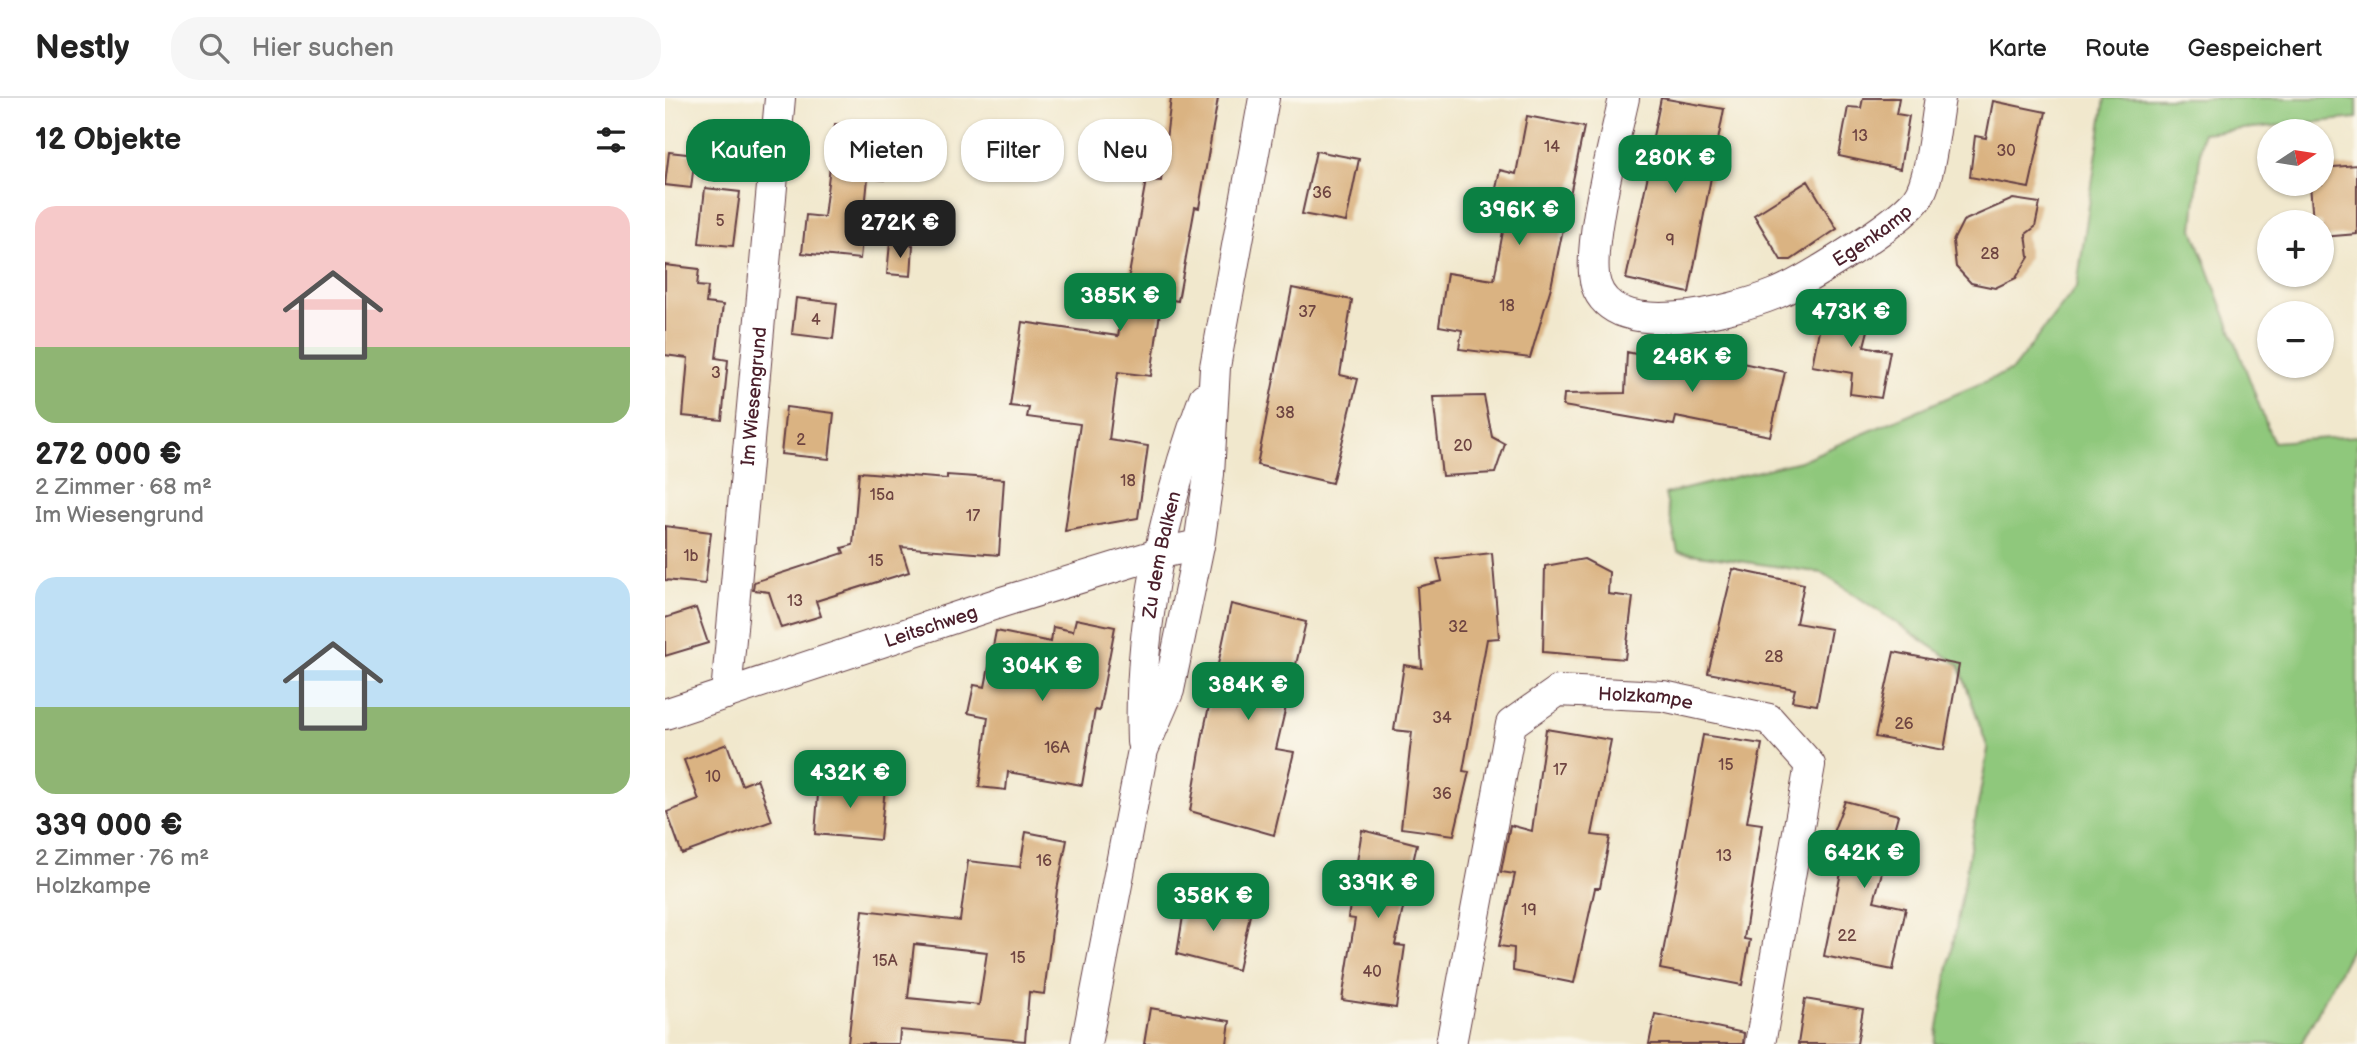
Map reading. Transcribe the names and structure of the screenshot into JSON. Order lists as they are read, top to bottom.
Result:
{
  "streets": {
    "street": [
      "Egenkamp",
      "Im Wiesengrund",
      "Zu dem Balken",
      "Leitschweg",
      "Holzkampe"
    ]
  },
  "crossings": [
    ["Im Wiesengrund", "Leitschweg"],
    ["Zu dem Balken", "Leitschweg"]
  ],
  "house_numbers": [
    "13",
    "14",
    "30",
    "36",
    "5",
    "9",
    "28",
    "18",
    "37",
    "4",
    "3",
    "38",
    "2",
    "20",
    "18",
    "15a",
    "17",
    "1b",
    "15",
    "13",
    "32",
    "28",
    "34",
    "26",
    "16A",
    "15",
    "17",
    "10",
    "36",
    "13",
    "16",
    "19",
    "22",
    "15",
    "15A",
    "40"
  ],
  "north": "right",
  "page": {
    "header": "Nestly",
    "search": "Hier suchen",
    "nav": ["Karte", "Route", "Gespeichert"],
    "heading": "12 Objekte",
    "map_buttons": ["+", "−"],
    "chip": [
      "Kaufen",
      "Mieten",
      "Filter",
      "Neu"
    ],
    "price": [
      "280K €",
      "396K €",
      "272K €",
      "385K €",
      "473K €",
      "248K €",
      "304K €",
      "384K €",
      "432K €",
      "642K €",
      "339K €",
      "358K €"
    ],
    "list": [
      {
        "name": "272 000 €",
        "note": "2 Zimmer · 68 m² · Im Wiesengrund"
      },
      {
        "name": "339 000 €",
        "note": "2 Zimmer · 76 m² · Holzkampe"
      }
    ]
  }
}
